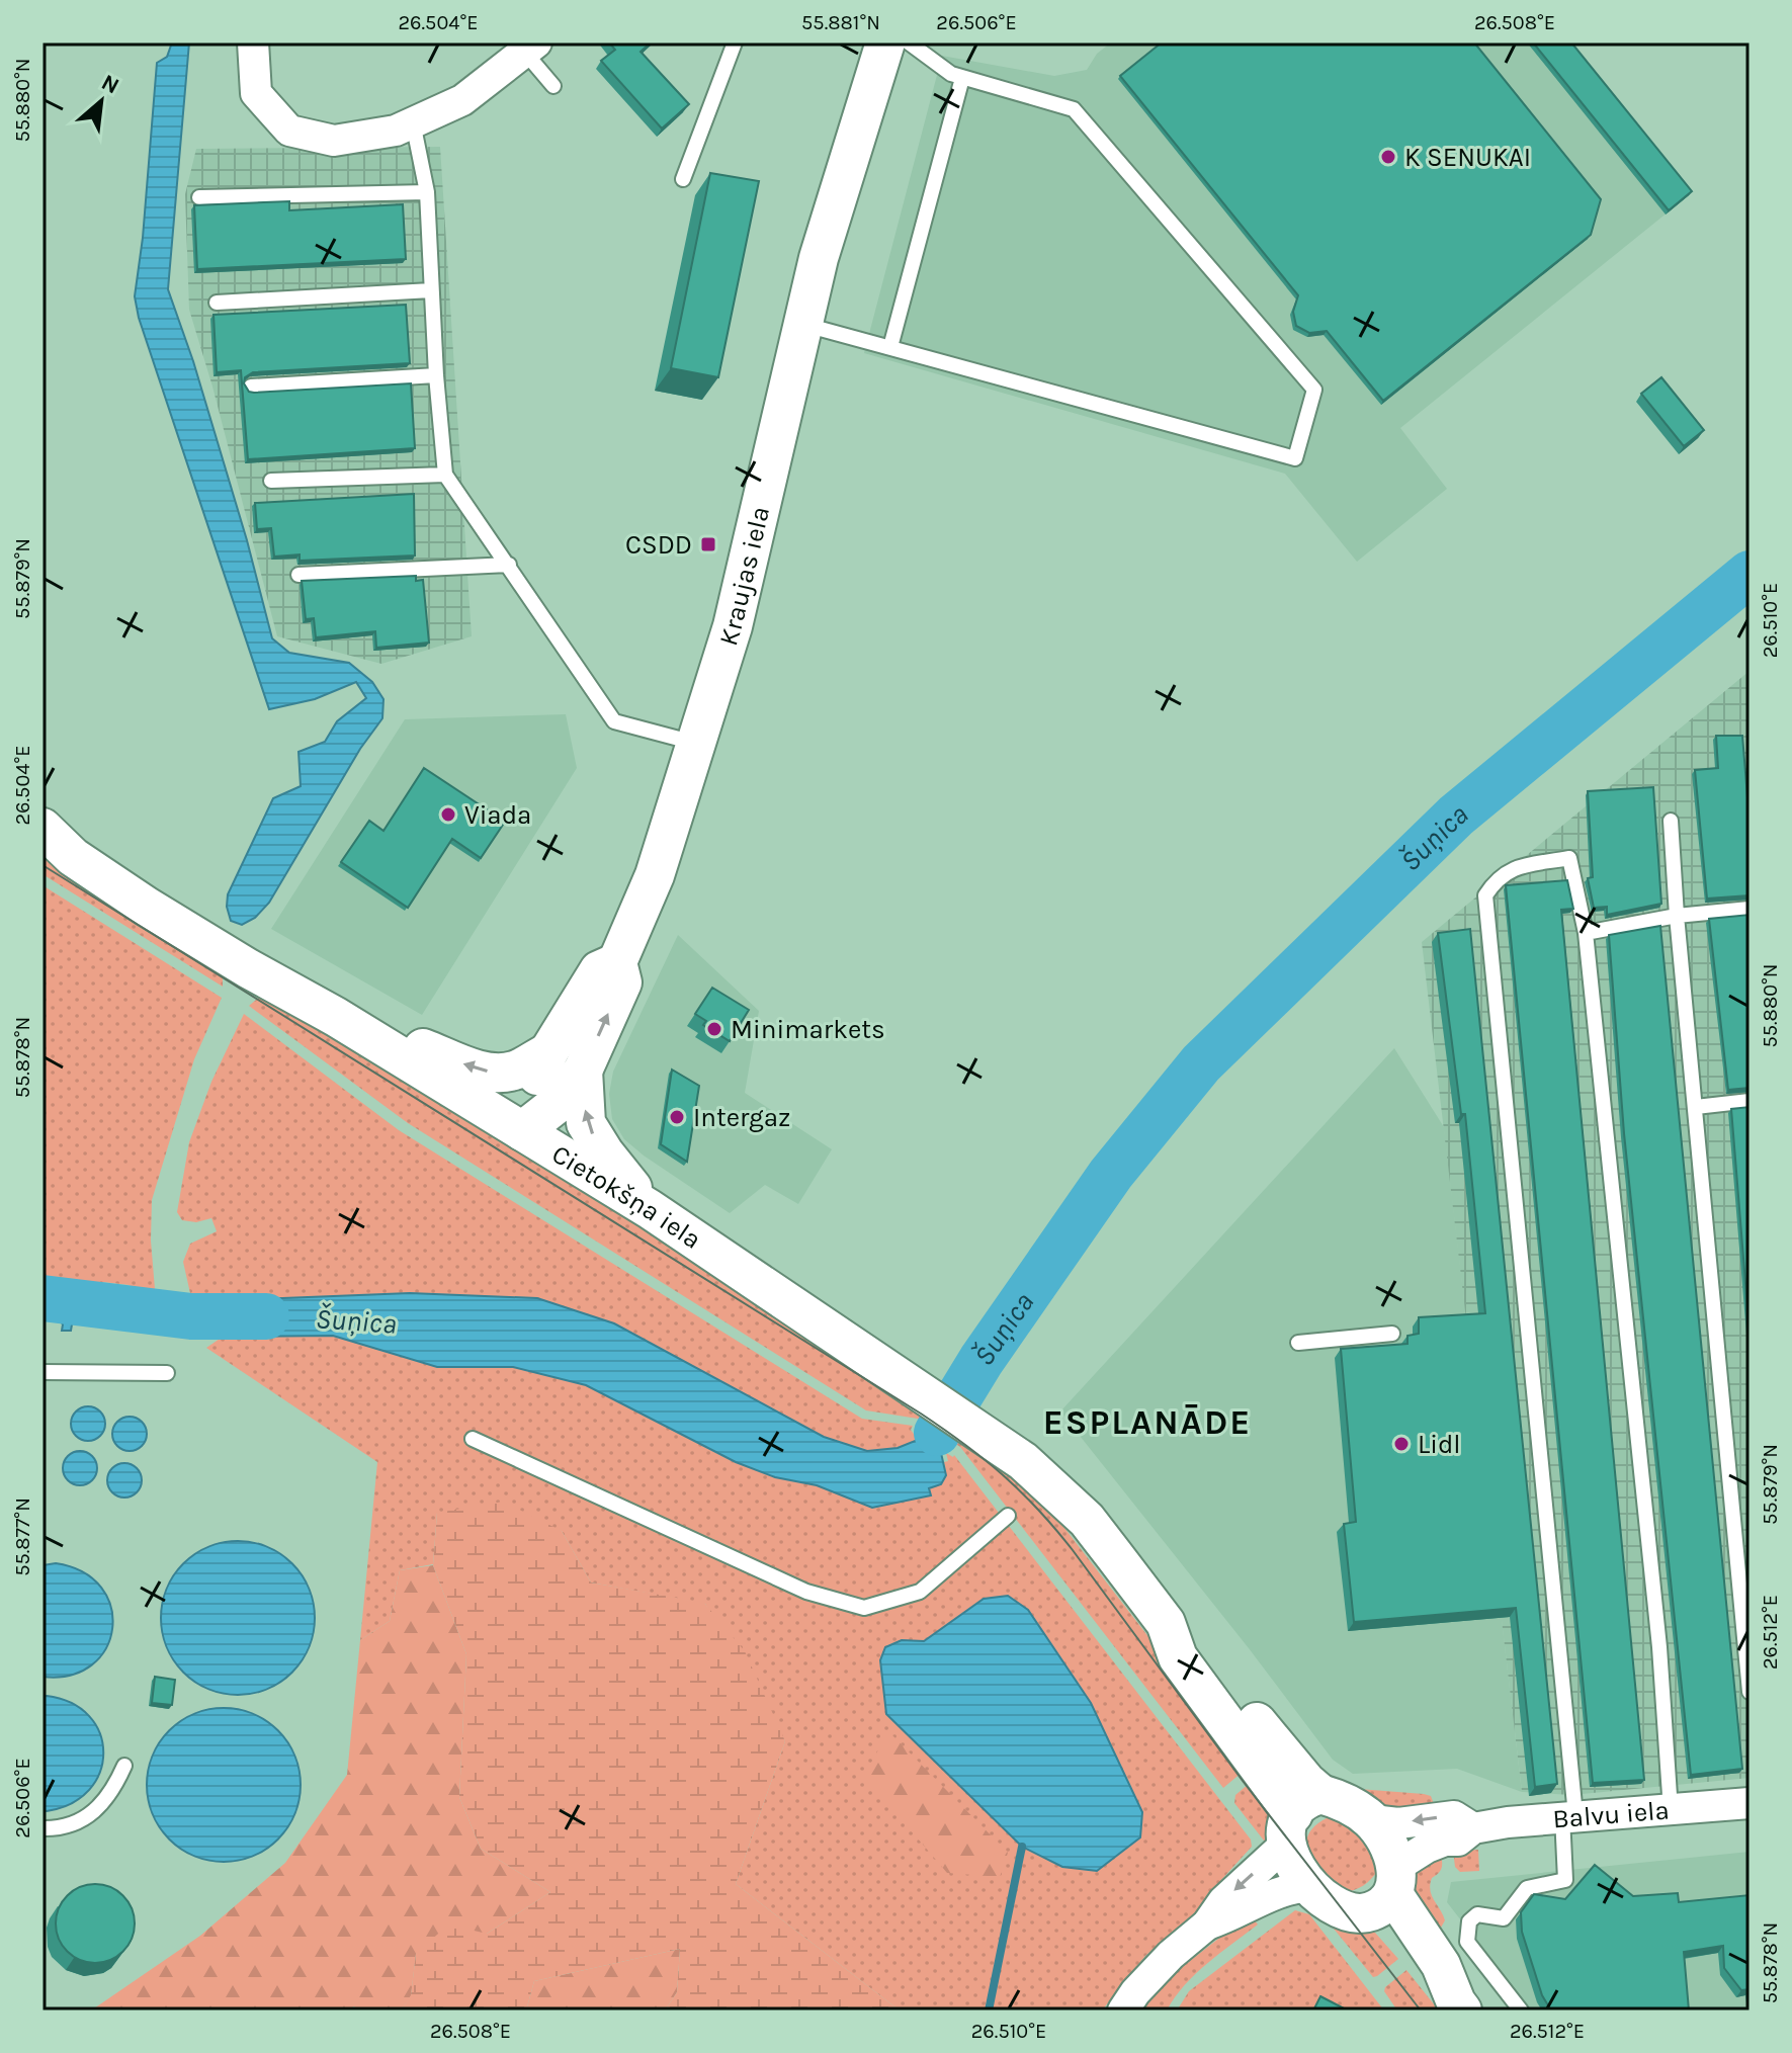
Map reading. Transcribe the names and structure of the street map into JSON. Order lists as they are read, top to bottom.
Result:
{
  "streets": {
    "street": ["Kraujas iela", "Cietokšņa iela", "Balvu iela"]
  },
  "crossings": [
    ["Kraujas iela", "Cietokšņa iela"],
    ["Cietokšņa iela", "Balvu iela"]
  ],
  "districts": ["ESPLANĀDE"],
  "water": ["Šuņica"],
  "places": {
    "other": [
      "K SENUKAI",
      "Viada",
      "Minimarkets",
      "Intergaz",
      "Lidl"
    ],
    "transit": ["CSDD"]
  },
  "north": "top right",
  "coordinates": [
    "26.504°E",
    "55.881°N",
    "26.506°E",
    "26.508°E",
    "55.880°N",
    "55.879°N",
    "26.510°E",
    "55.878°N",
    "55.877°N",
    "26.512°E"
  ]
}
